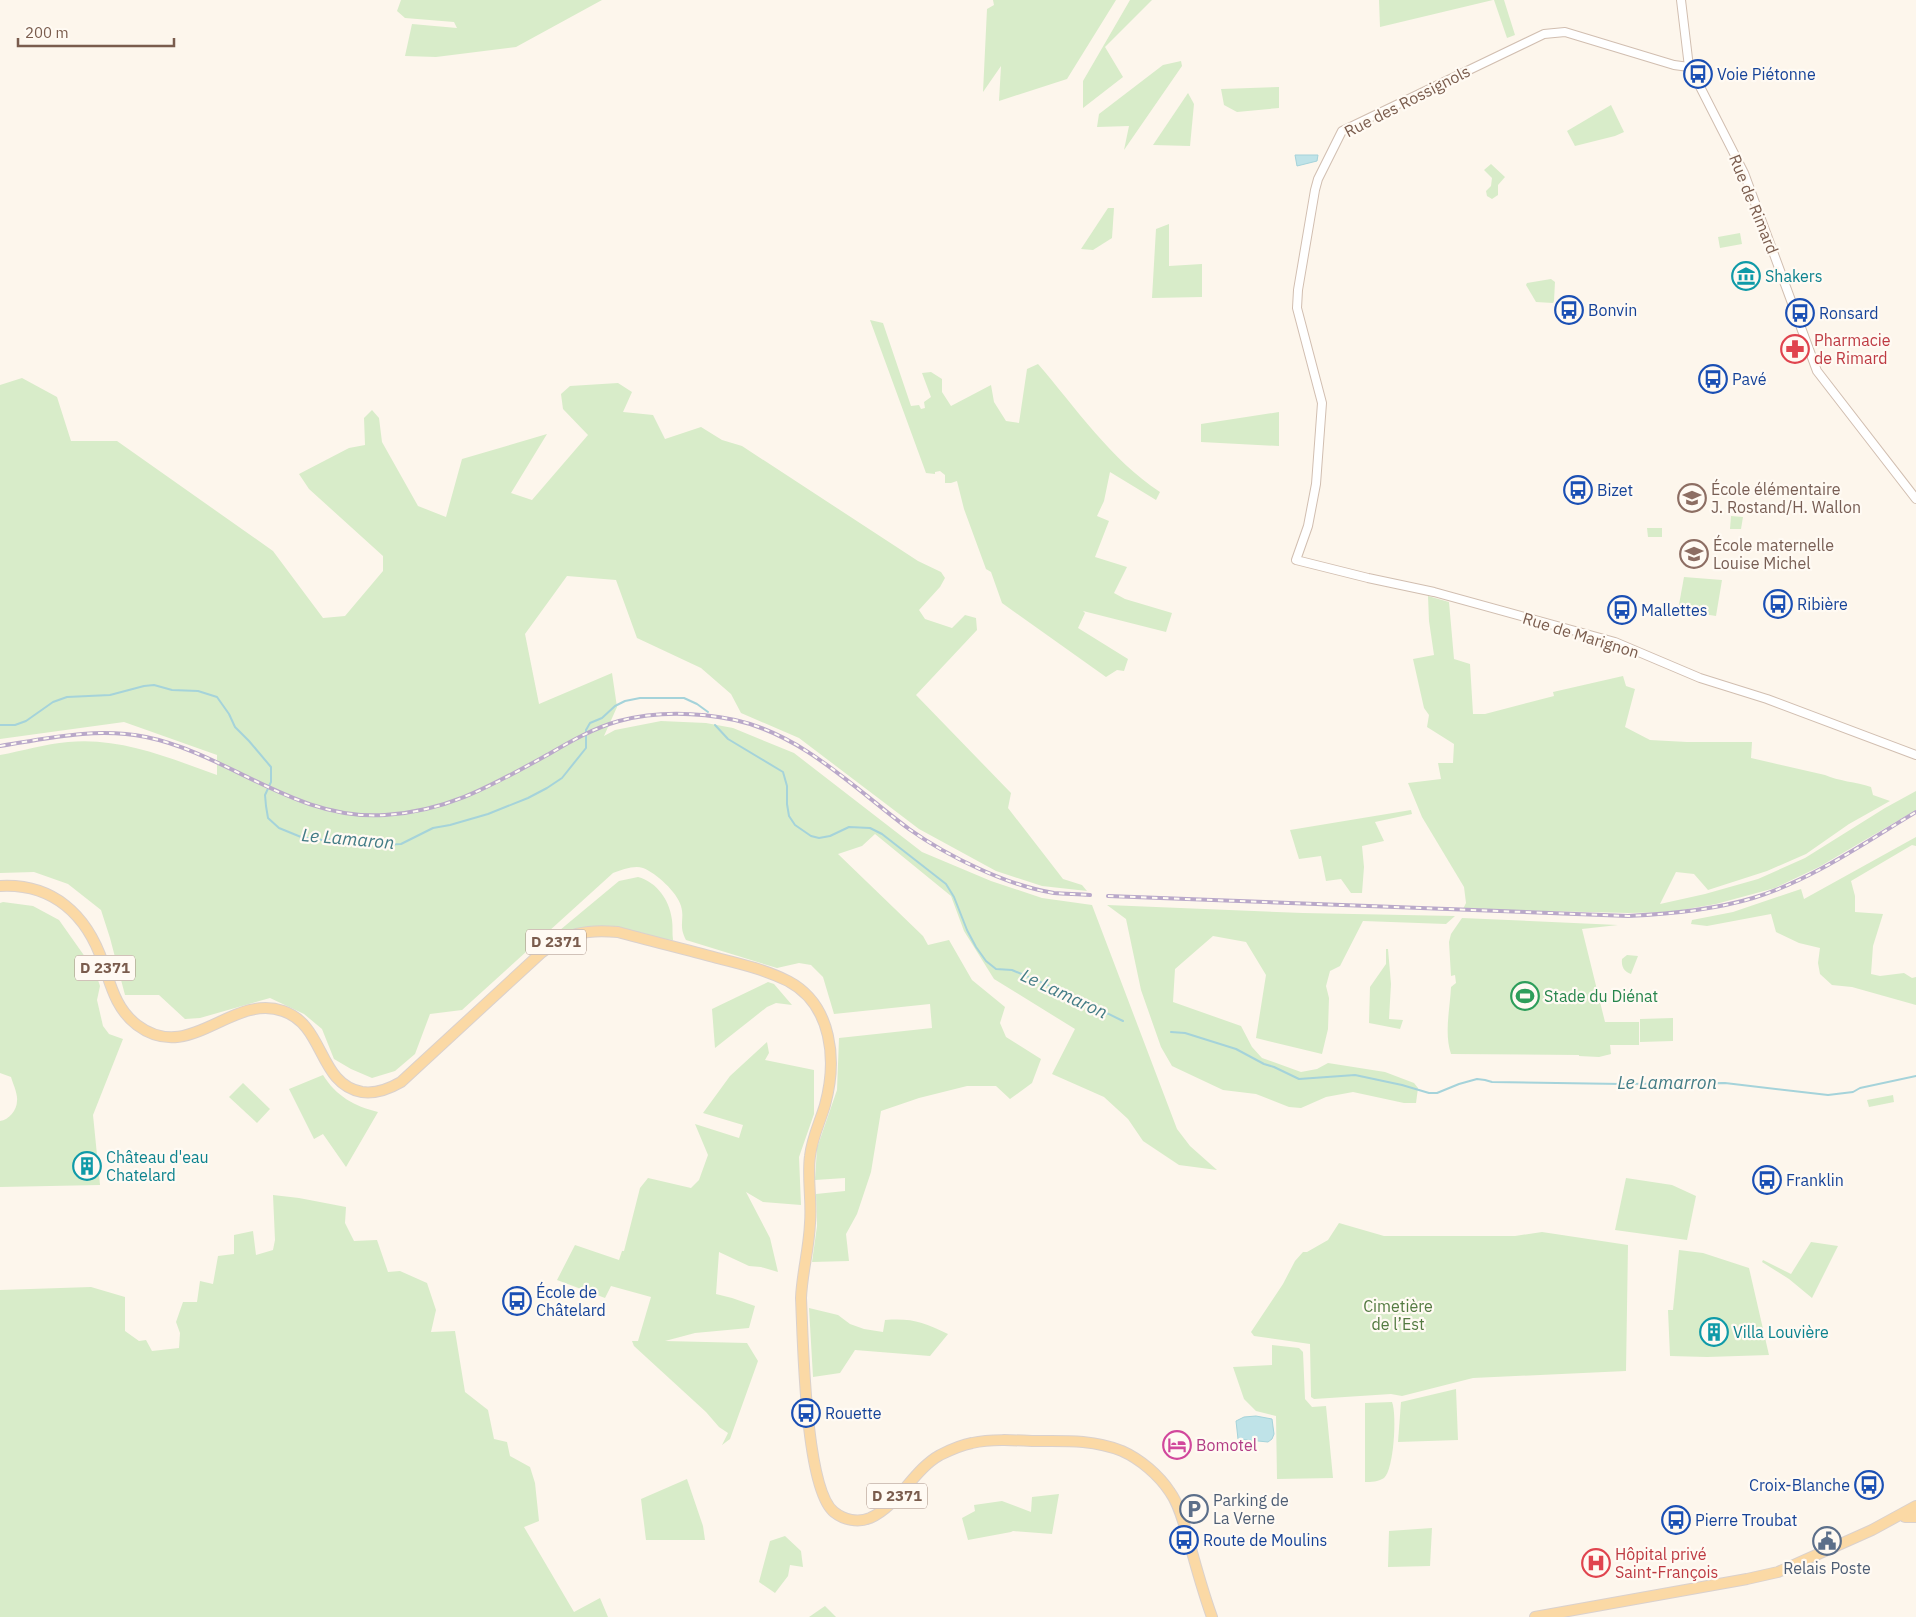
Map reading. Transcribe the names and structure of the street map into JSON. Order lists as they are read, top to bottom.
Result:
{
  "streets": {
    "main road": ["D 2371"],
    "street": ["Rue des Rossignols", "Rue de Rimard", "Rue de Marignon"]
  },
  "crossings": [
    ["Rue des Rossignols", "Rue de Rimard"],
    ["Rue des Rossignols", "Rue de Marignon"]
  ],
  "water": ["Le Lamaron", "Le Lamarron"],
  "parks": ["Cimetière de l’Est"],
  "places": {
    "bus stop": [
      "Voie Piétonne",
      "Bonvin",
      "Ronsard",
      "Pavé",
      "Bizet",
      "Ribière",
      "Mallettes",
      "Franklin",
      "École de Châtelard",
      "Rouette",
      "Croix-Blanche",
      "Pierre Troubat",
      "Route de Moulins"
    ],
    "museum": ["Shakers"],
    "pharmacy": ["Pharmacie de Rimard"],
    "school or university": ["École élémentaire J. Rostand/H. Wallon", "École maternelle Louise Michel"],
    "sports": ["Stade du Diénat"],
    "building": ["Château d'eau Chatelard", "Villa Louvière"],
    "hotel": ["Bomotel"],
    "parking": ["Parking de La Verne"],
    "public building": ["Relais Poste"],
    "hospital": ["Hôpital privé Saint-François"]
  },
  "scale_bar": "200 m"
}
